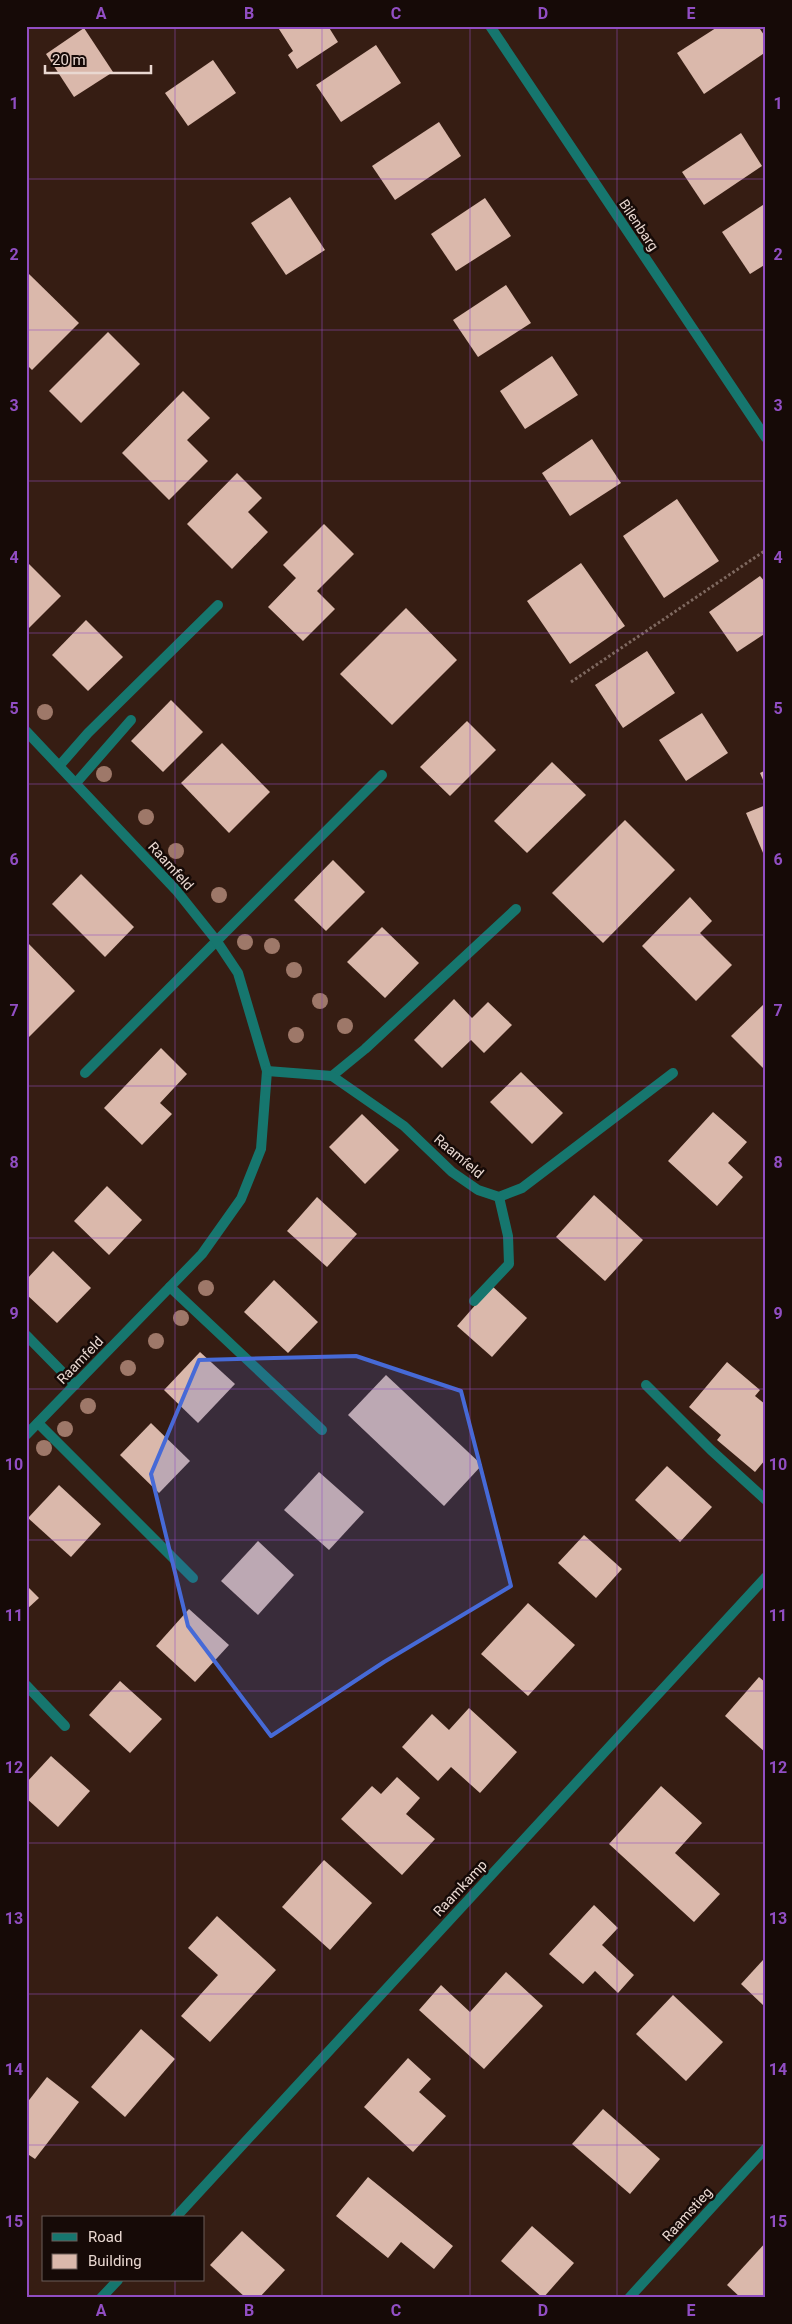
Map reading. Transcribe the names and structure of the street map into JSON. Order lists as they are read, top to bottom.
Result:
{
  "streets": {
    "street": [
      "Bilenbarg",
      "Raamfeld",
      "Raamkamp",
      "Raamstieg"
    ]
  },
  "legend": ["Road", "Building"],
  "scale_bar": "20 m",
  "grid": {
    "columns": [
      "A",
      "B",
      "C",
      "D",
      "E"
    ],
    "rows": [
      "1",
      "2",
      "3",
      "4",
      "5",
      "6",
      "7",
      "8",
      "9",
      "10",
      "11",
      "12",
      "13",
      "14",
      "15"
    ]
  }
}
